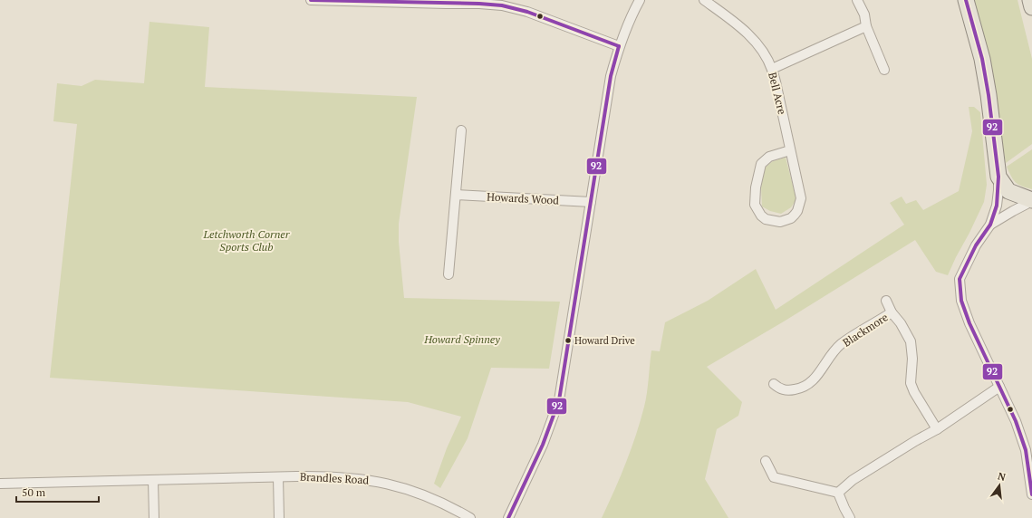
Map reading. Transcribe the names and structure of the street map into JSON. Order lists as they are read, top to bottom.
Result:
{
  "streets": {
    "street": [
      "Bell Acre",
      "Howards Wood",
      "Blackmore",
      "Brandles Road"
    ]
  },
  "parks": ["Letchworth Corner Sports Club", "Howard Spinney"],
  "places": ["Howard Drive"],
  "lines": ["transit line 92"],
  "scale_bar": "50 m",
  "north": "top"
}
